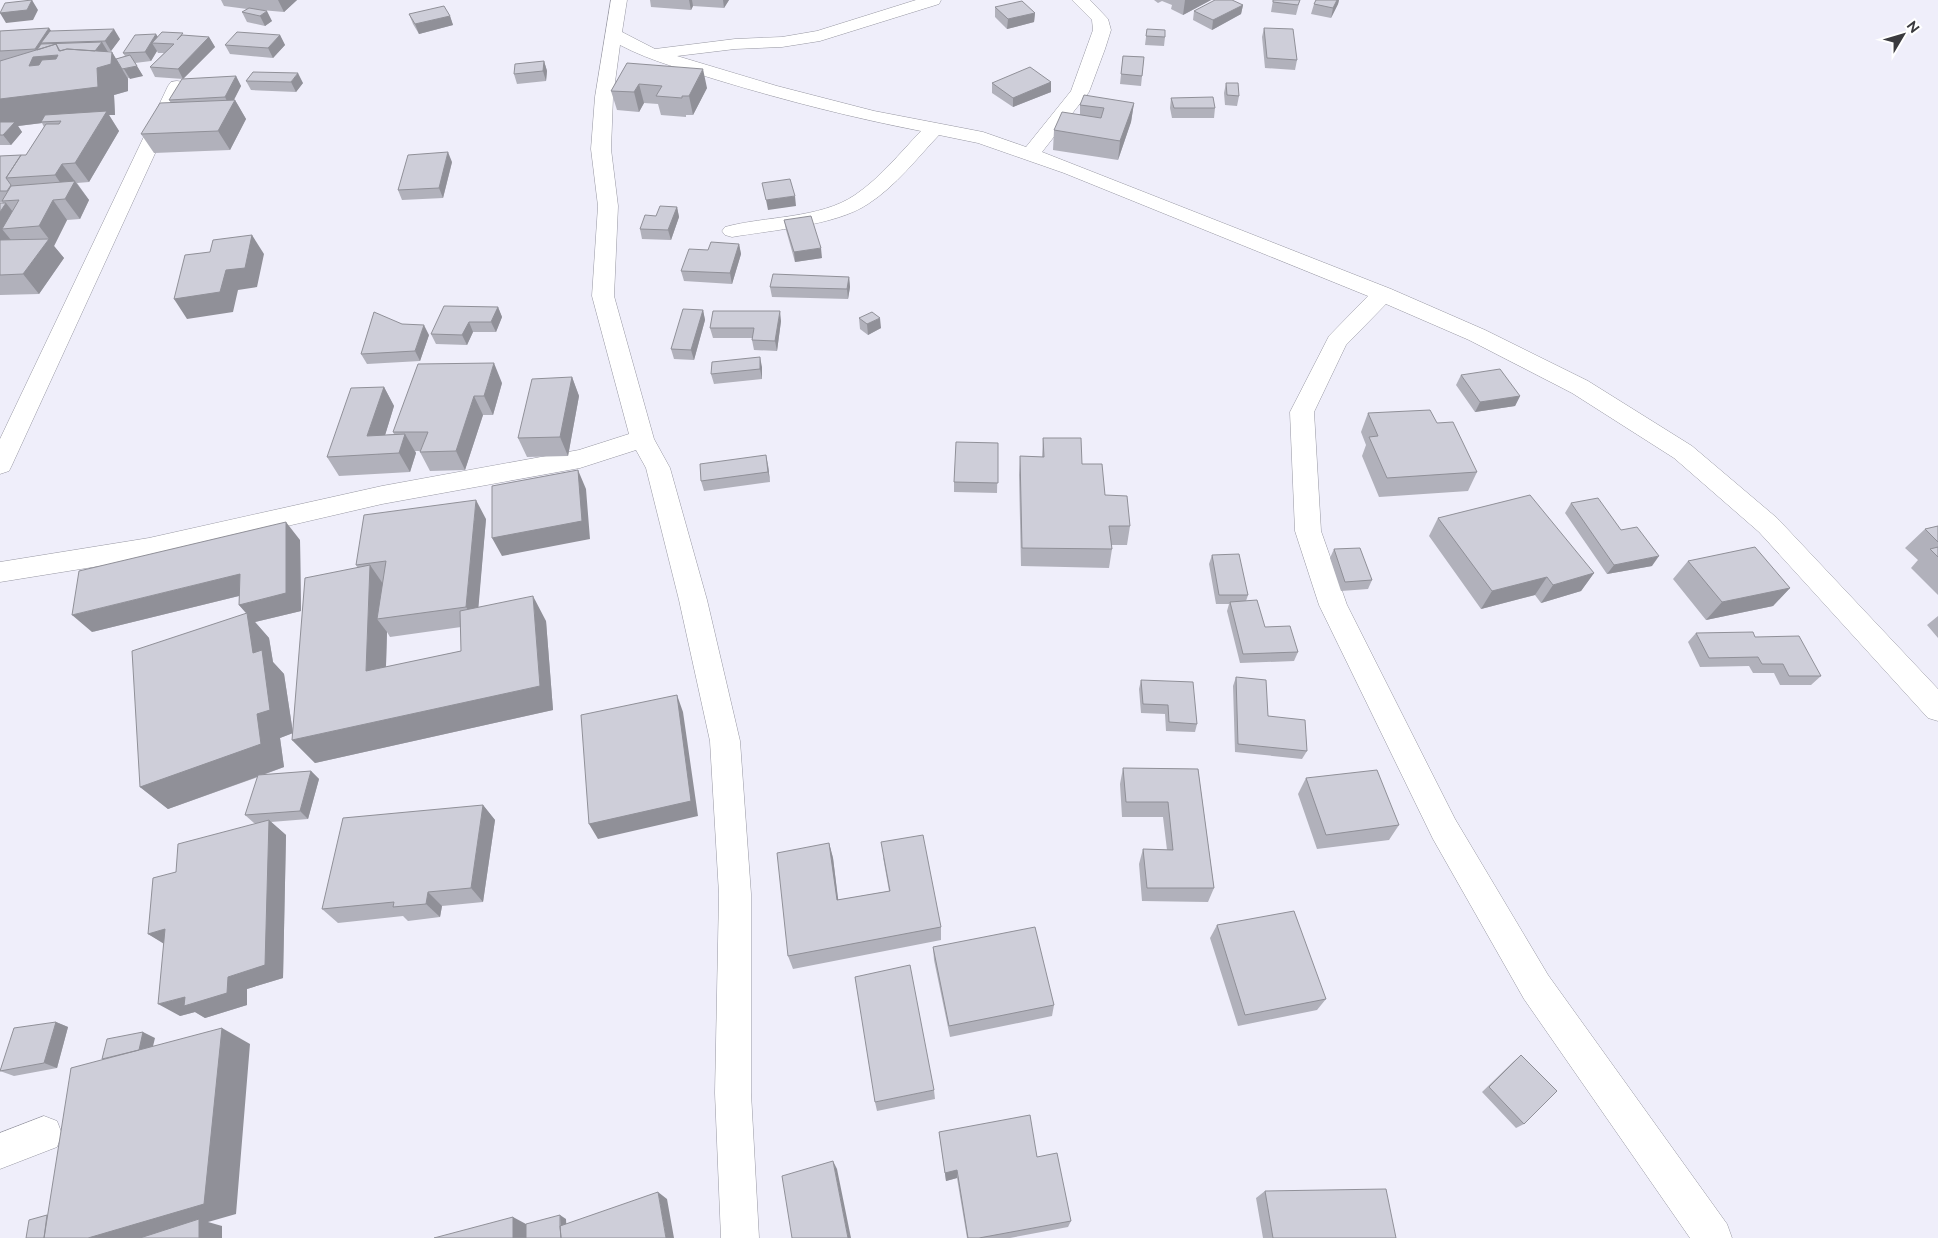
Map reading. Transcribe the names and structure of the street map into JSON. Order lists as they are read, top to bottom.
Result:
{
  "north": "top right"
}
